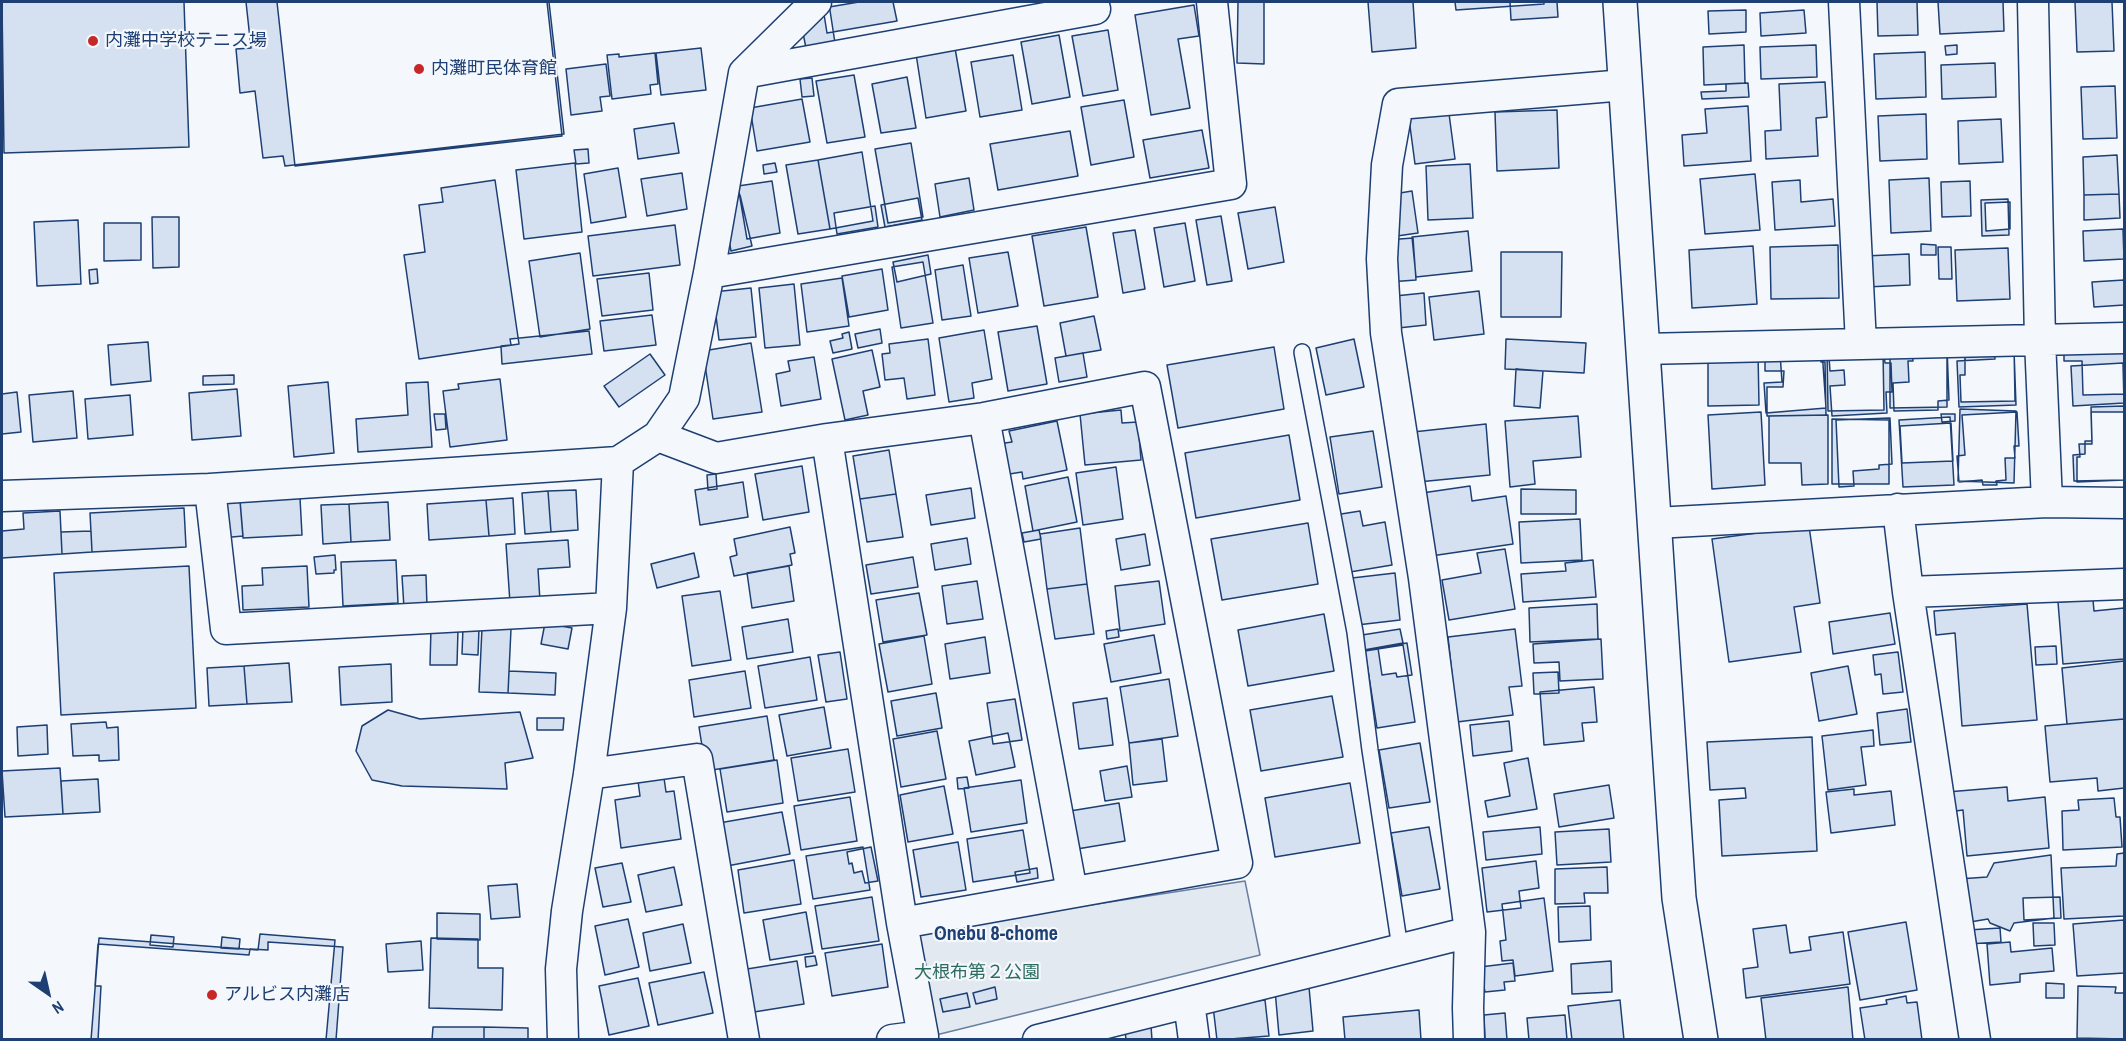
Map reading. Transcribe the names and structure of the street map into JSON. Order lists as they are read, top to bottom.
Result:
{
  "districts": ["Onebu 8-chome"],
  "parks": ["大根布第２公園"],
  "places": ["内灘中学校テニス場", "内灘町民体育館", "アルビス内灘店"],
  "north": "bottom right"
}
